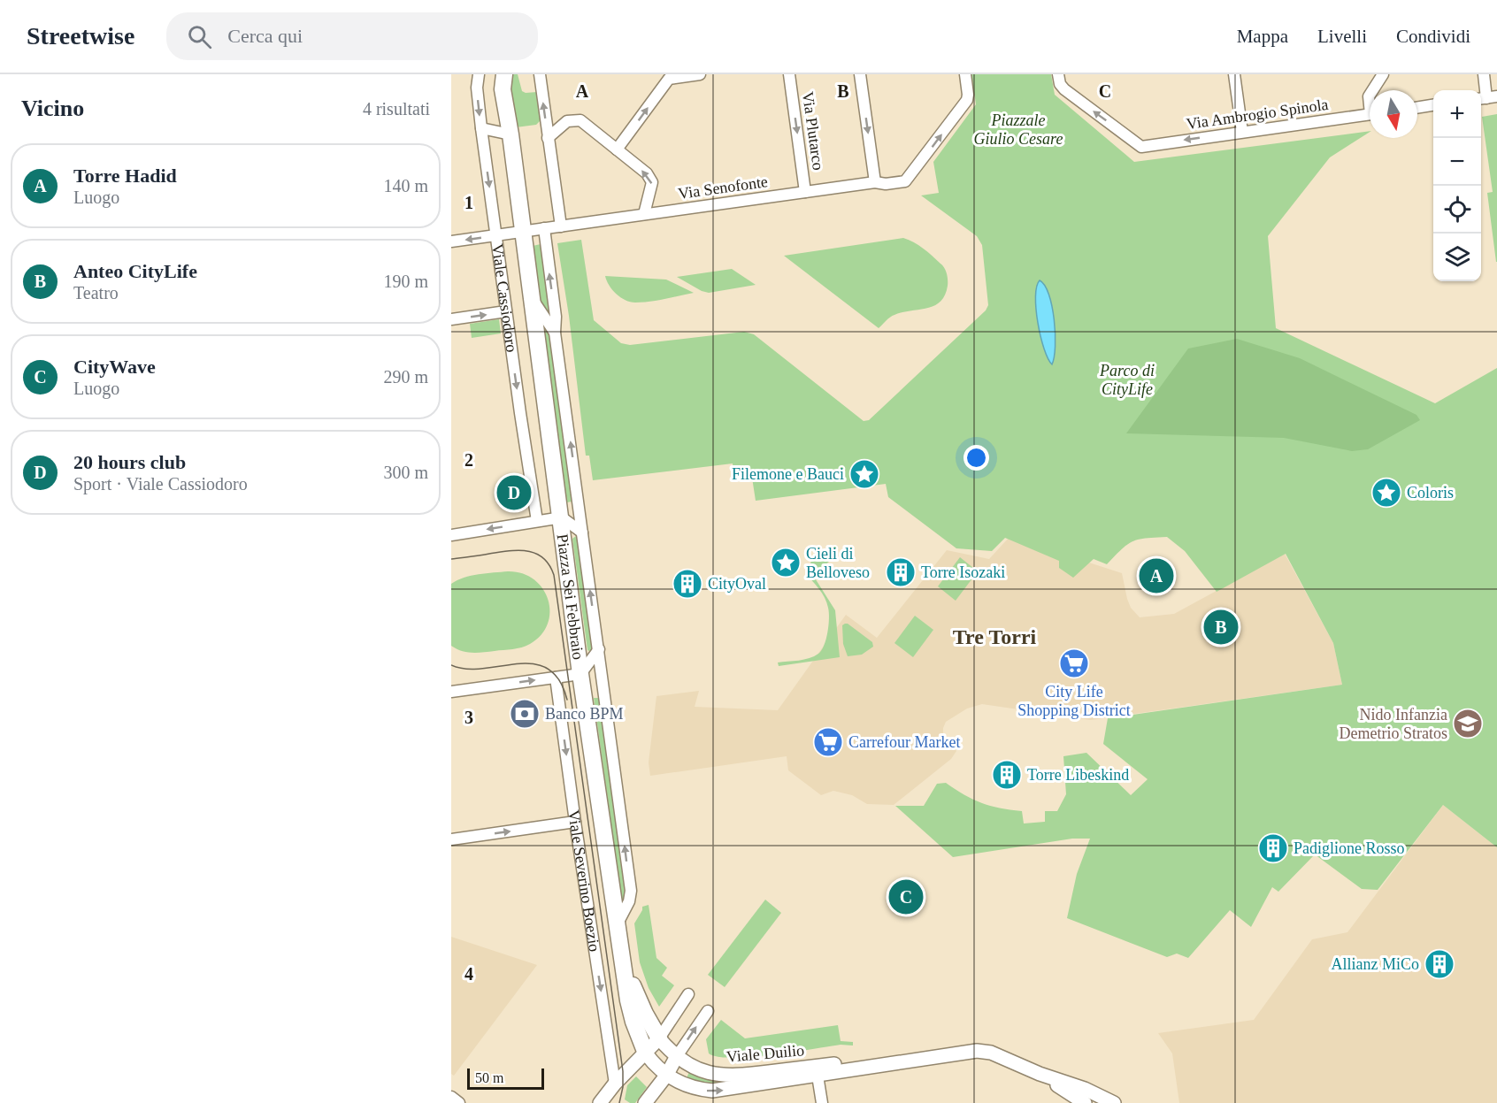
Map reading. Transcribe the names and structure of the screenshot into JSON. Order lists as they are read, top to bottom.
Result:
{
  "streets": {
    "main road": ["Viale Cassiodoro", "Piazza Sei Febbraio", "Viale Severino Boezio"],
    "street": [
      "Via Ambrogio Spinola",
      "Via Plutarco",
      "Via Senofonte",
      "Viale Duilio"
    ]
  },
  "crossings": [
    ["Via Plutarco", "Via Senofonte"],
    ["Via Senofonte", "Viale Cassiodoro"],
    ["Viale Cassiodoro", "Piazza Sei Febbraio"],
    ["Piazza Sei Febbraio", "Viale Severino Boezio"],
    ["Viale Severino Boezio", "Viale Duilio"]
  ],
  "one_way": ["Via Ambrogio Spinola"],
  "districts": ["Tre Torri"],
  "parks": ["Piazzale Giulio Cesare", "Parco di CityLife"],
  "places": {
    "place": ["Filemone e Bauci", "Coloris", "Cieli di Belloveso"],
    "building": [
      "Torre Isozaki",
      "CityOval",
      "Torre Libeskind",
      "Padiglione Rosso",
      "Allianz MiCo"
    ],
    "supermarket": ["City Life Shopping District", "Carrefour Market"],
    "bank": ["Banco BPM"],
    "school or university": ["Nido Infanzia Demetrio Stratos"]
  },
  "scale_bar": "50 m",
  "north": "bottom",
  "page": {
    "header": "Streetwise",
    "search": "Cerca qui",
    "nav": ["Mappa", "Livelli", "Condividi"],
    "heading": ["Vicino", "4 risultati"],
    "map_buttons": ["+", "−"],
    "list": [
      {
        "mark": "A",
        "name": "Torre Hadid",
        "note": "Luogo",
        "value": "140 m"
      },
      {
        "mark": "B",
        "name": "Anteo CityLife",
        "note": "Teatro",
        "value": "190 m"
      },
      {
        "mark": "C",
        "name": "CityWave",
        "note": "Luogo",
        "value": "290 m"
      },
      {
        "mark": "D",
        "name": "20 hours club",
        "note": "Sport · Viale Cassiodoro",
        "value": "300 m"
      }
    ],
    "pins": [
      "D",
      "A",
      "B",
      "C"
    ],
    "scale": "50 m"
  },
  "grid": {
    "columns": ["A", "B", "C"],
    "rows": [
      "1",
      "2",
      "3",
      "4"
    ]
  }
}
